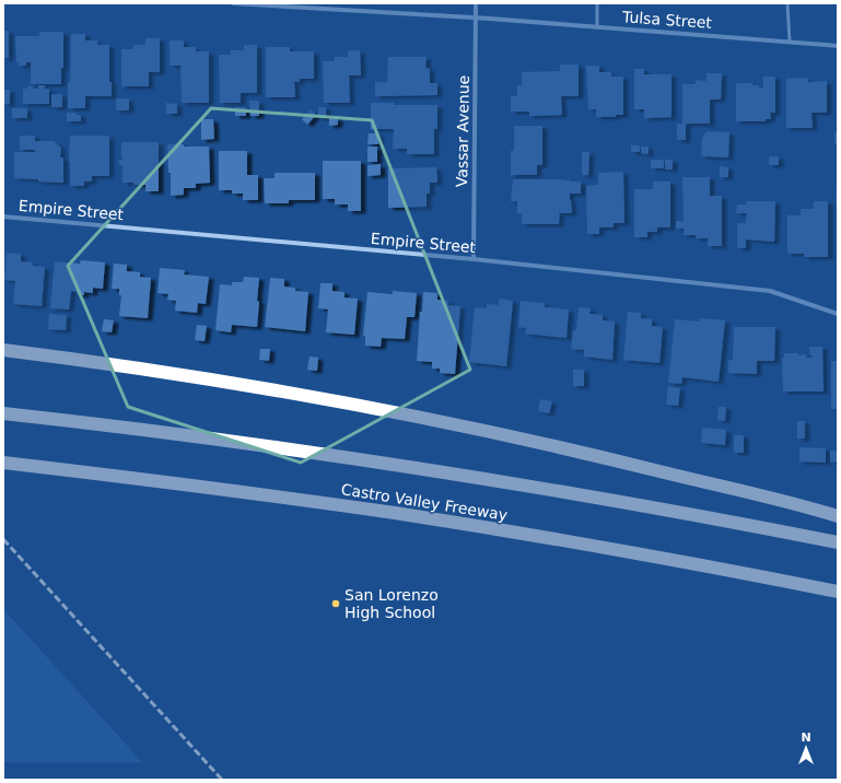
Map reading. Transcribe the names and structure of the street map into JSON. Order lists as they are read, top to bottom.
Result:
{
  "streets": {
    "highway": ["Castro Valley Freeway"],
    "street": ["Tulsa Street", "Vassar Avenue", "Empire Street"]
  },
  "crossings": [
    ["Tulsa Street", "Vassar Avenue"],
    ["Vassar Avenue", "Empire Street"]
  ],
  "places": ["San Lorenzo High School"],
  "north": "top"
}
